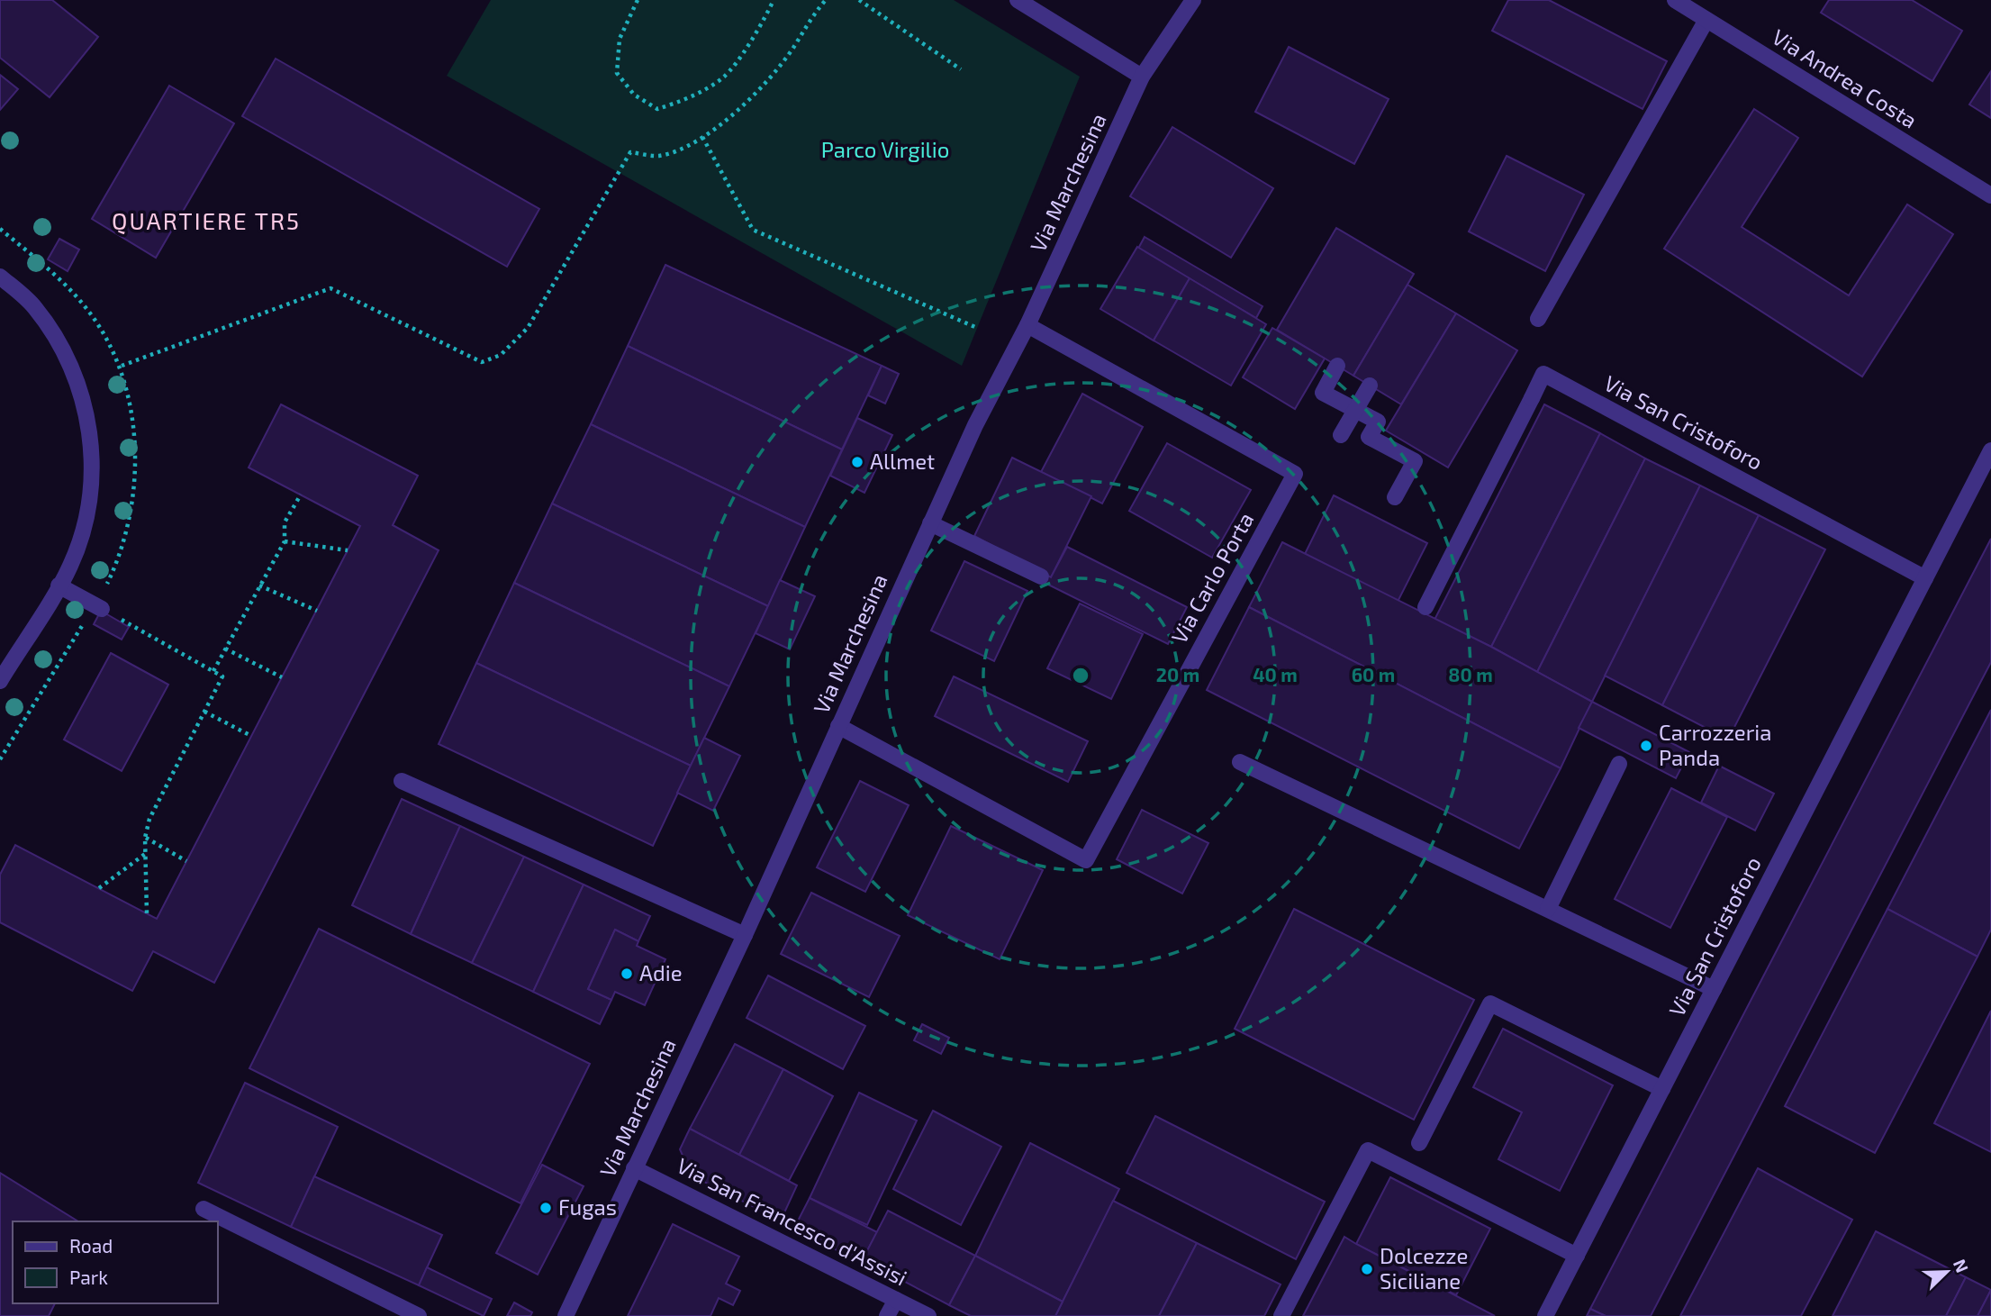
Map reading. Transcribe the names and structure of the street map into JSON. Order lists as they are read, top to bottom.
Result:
{
  "streets": {
    "street": [
      "Via Andrea Costa",
      "Via Marchesina",
      "Via San Cristoforo",
      "Via Carlo Porta",
      "Via San Francesco d'Assisi"
    ]
  },
  "crossings": [
    ["Via Marchesina", "Via Carlo Porta"],
    ["Via Marchesina", "Via San Francesco d'Assisi"]
  ],
  "districts": ["QUARTIERE TR5"],
  "parks": ["Parco Virgilio"],
  "places": [
    "Allmet",
    "Carrozzeria Panda",
    "Adie",
    "Fugas",
    "Dolcezze Siciliane"
  ],
  "legend": ["Road", "Park"],
  "north": "top right",
  "rings": [
    "20 m",
    "40 m",
    "60 m",
    "80 m"
  ]
}
